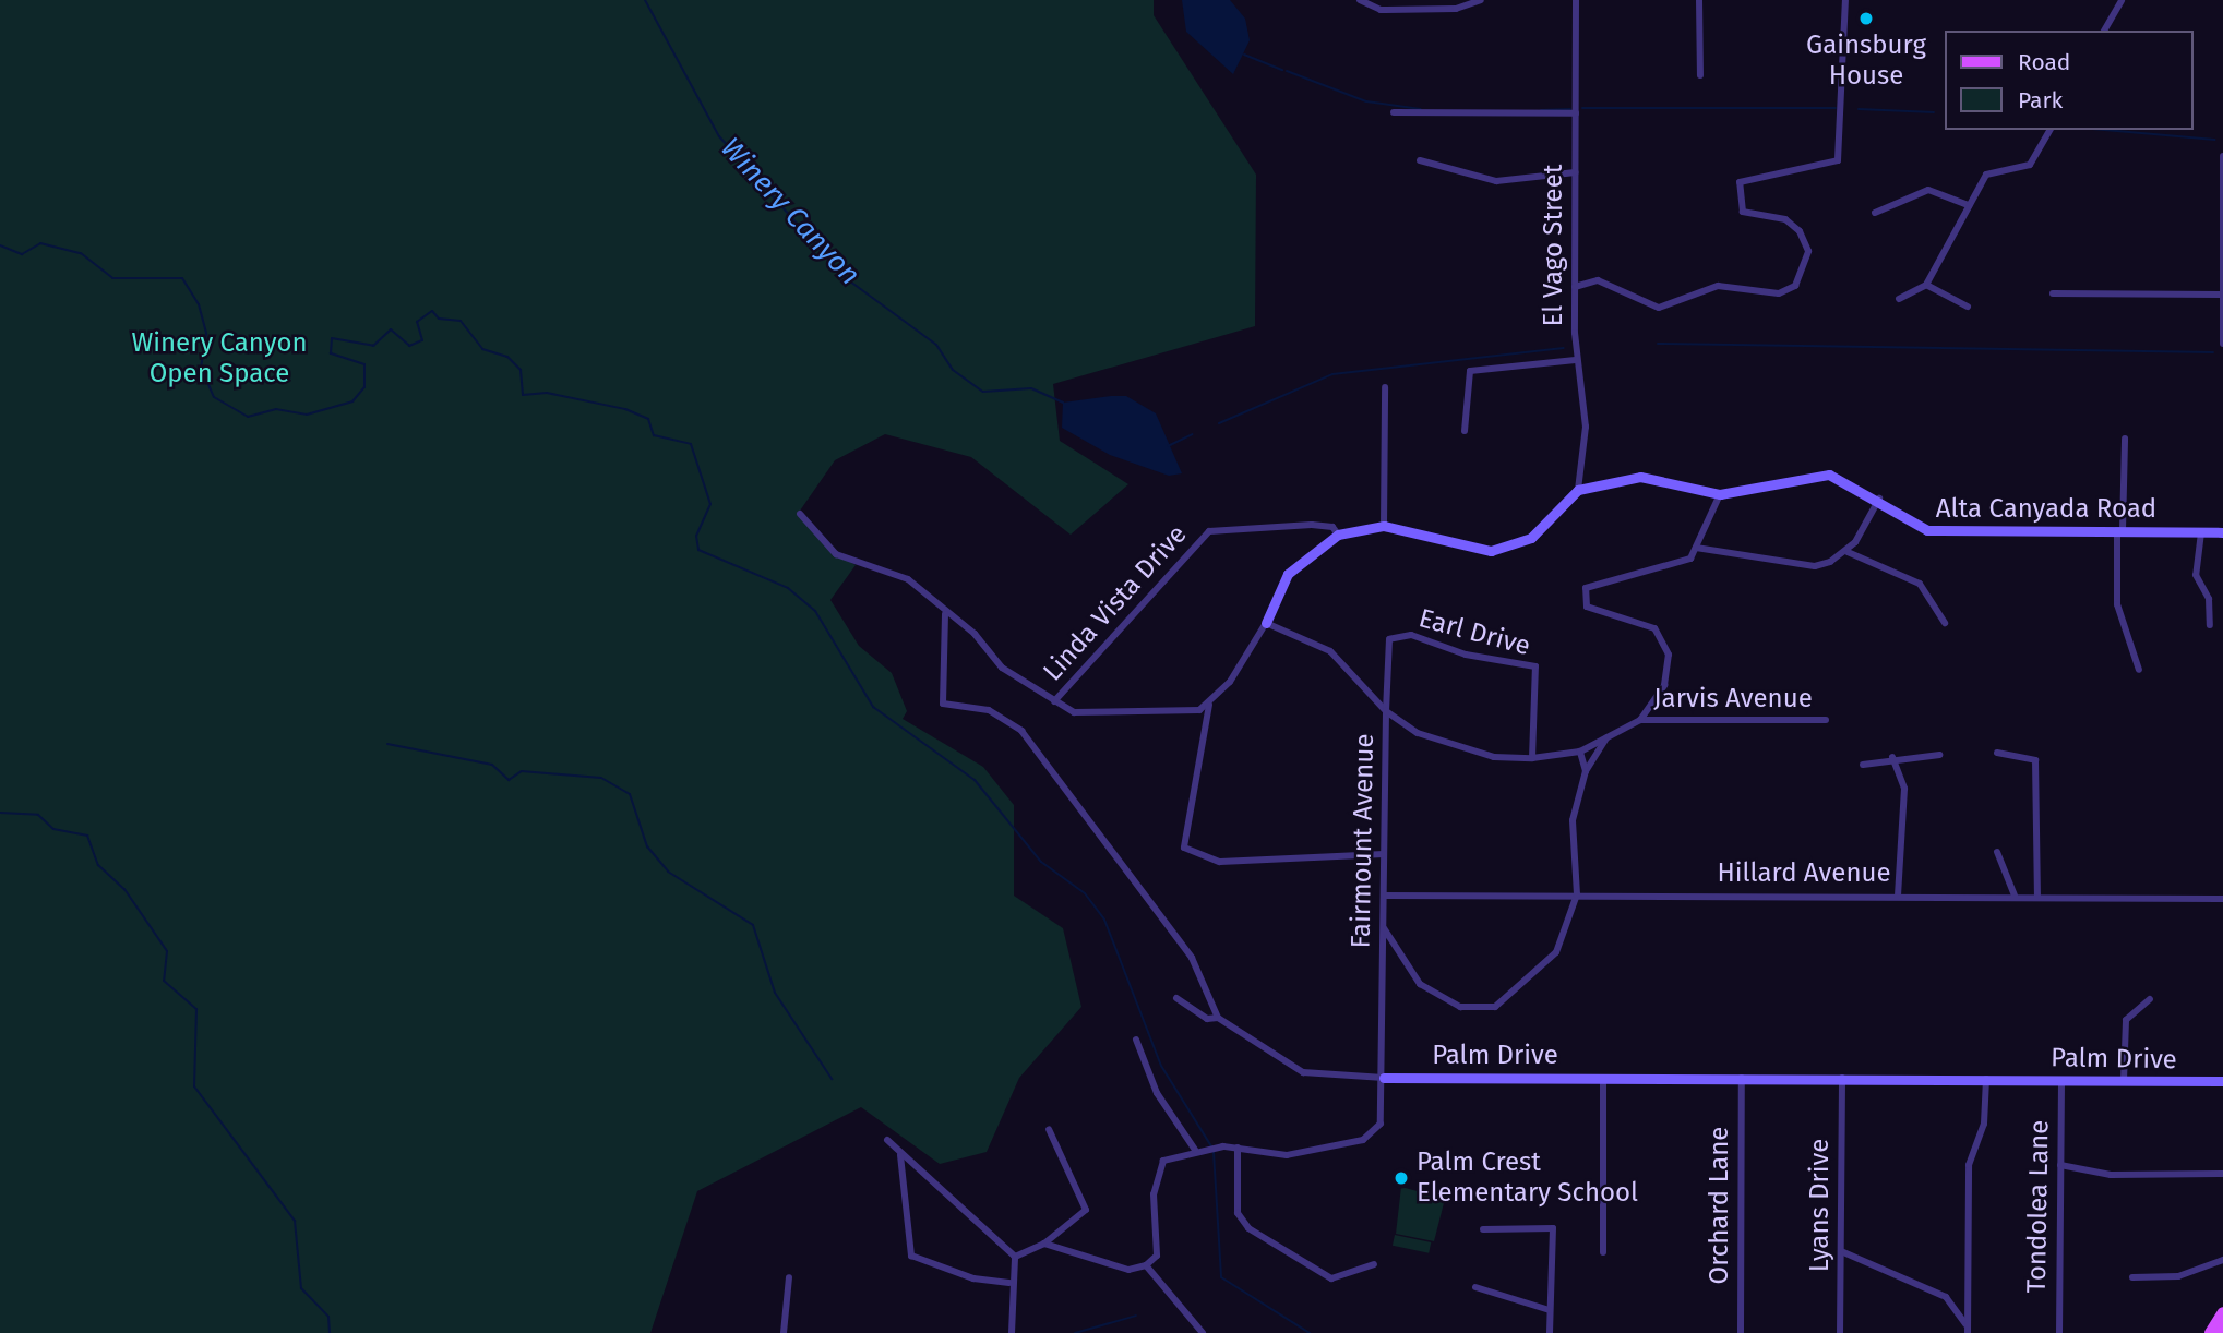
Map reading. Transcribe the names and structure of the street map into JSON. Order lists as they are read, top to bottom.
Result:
{
  "streets": {
    "street": [
      "El Vago Street",
      "Alta Canyada Road",
      "Linda Vista Drive",
      "Earl Drive",
      "Jarvis Avenue",
      "Fairmount Avenue",
      "Hillard Avenue",
      "Palm Drive",
      "Orchard Lane",
      "Lyans Drive",
      "Tondolea Lane"
    ]
  },
  "crossings": [
    ["El Vago Street", "Alta Canyada Road"],
    ["Earl Drive", "Fairmount Avenue"],
    ["Fairmount Avenue", "Hillard Avenue"],
    ["Fairmount Avenue", "Palm Drive"],
    ["Palm Drive", "Orchard Lane"],
    ["Palm Drive", "Lyans Drive"],
    ["Palm Drive", "Tondolea Lane"]
  ],
  "water": ["Winery Canyon"],
  "parks": ["Winery Canyon Open Space"],
  "places": ["Gainsburg House", "Palm Crest Elementary School"],
  "legend": ["Road", "Park"]
}
